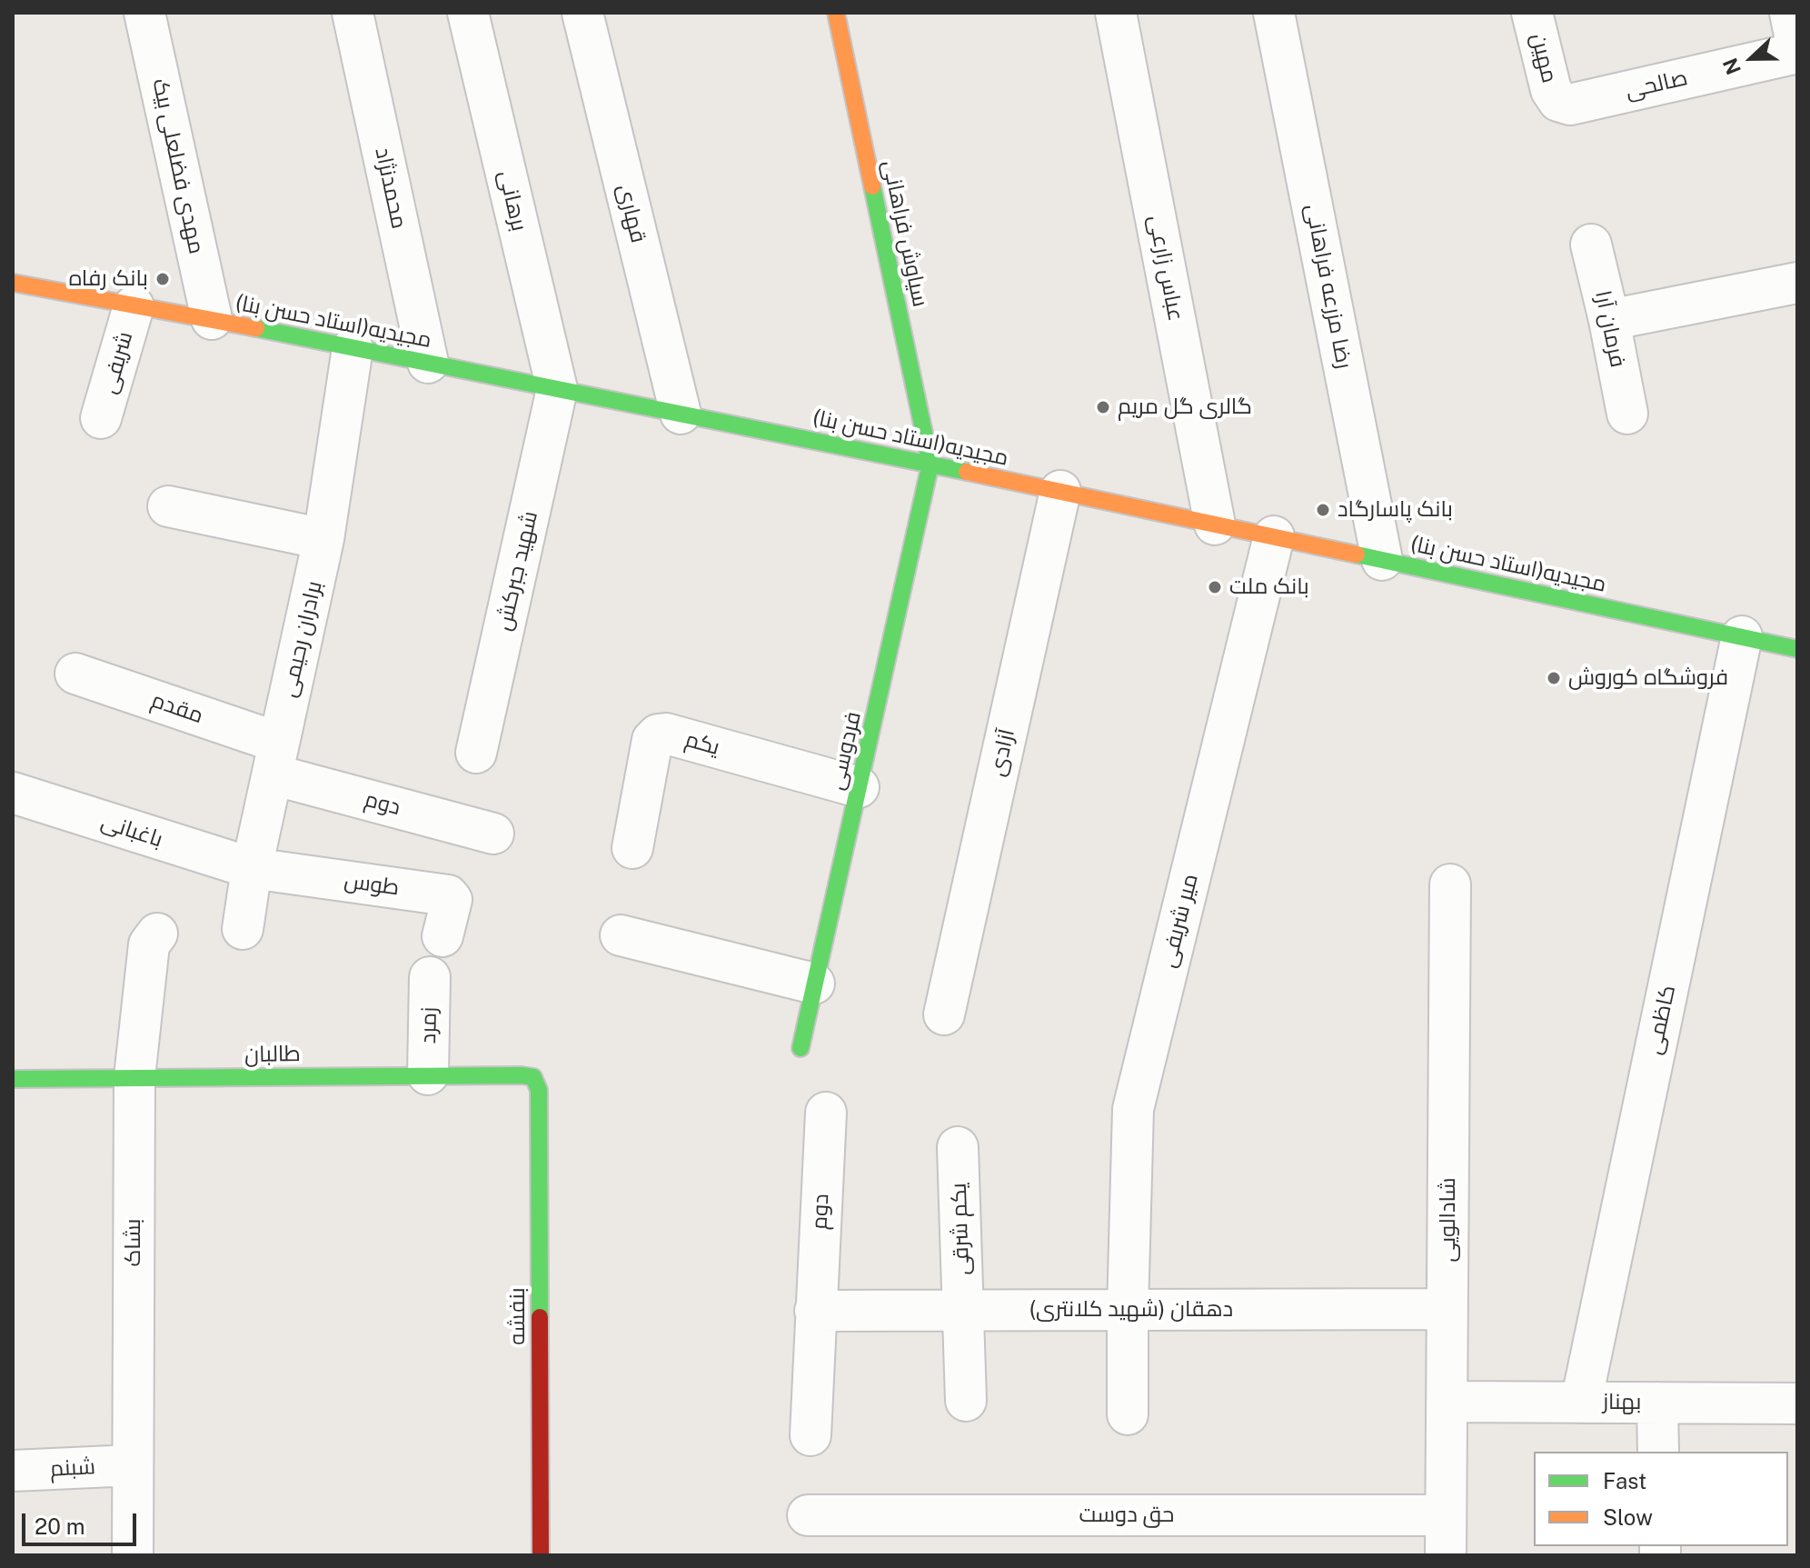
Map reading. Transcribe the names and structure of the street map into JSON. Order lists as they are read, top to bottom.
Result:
{
  "streets": {
    "street": [
      "مهین",
      "صالحی",
      "مهدی فضلعلی بیک",
      "محمدنژاد",
      "برهانی",
      "قهاری",
      "سیاوش فراهانی",
      "عباس زارعی",
      "رضا مزرعه فراهانی",
      "مجیدیه(استاد حسن بنا)",
      "فرمان آرا",
      "شریفی",
      "شهید جبرکش",
      "برادران رحیمی",
      "مقدم",
      "یکم",
      "فردوسی",
      "آزادی",
      "دوم",
      "باغبانی",
      "طوس",
      "میر شریفی",
      "کاظمی",
      "زمرد",
      "طالبان",
      "شادالویی",
      "یکم شرقی",
      "بشاک",
      "دهقان (شهید کلانتری)",
      "بنفشه",
      "بهناز",
      "شبنم",
      "حق دوست"
    ]
  },
  "crossings": [
    ["مهین", "صالحی"],
    ["مهدی فضلعلی بیک", "مجیدیه(استاد حسن بنا)"],
    ["محمدنژاد", "مجیدیه(استاد حسن بنا)"],
    ["برهانی", "مجیدیه(استاد حسن بنا)"],
    ["برهانی", "شهید جبرکش"],
    ["قهاری", "مجیدیه(استاد حسن بنا)"],
    ["سیاوش فراهانی", "مجیدیه(استاد حسن بنا)"],
    ["سیاوش فراهانی", "فردوسی"],
    ["عباس زارعی", "مجیدیه(استاد حسن بنا)"],
    ["رضا مزرعه فراهانی", "مجیدیه(استاد حسن بنا)"],
    ["مجیدیه(استاد حسن بنا)", "شریفی"],
    ["مجیدیه(استاد حسن بنا)", "شهید جبرکش"],
    ["مجیدیه(استاد حسن بنا)", "برادران رحیمی"],
    ["مجیدیه(استاد حسن بنا)", "فردوسی"],
    ["مجیدیه(استاد حسن بنا)", "آزادی"],
    ["مجیدیه(استاد حسن بنا)", "میر شریفی"],
    ["مجیدیه(استاد حسن بنا)", "کاظمی"],
    ["برادران رحیمی", "مقدم"],
    ["برادران رحیمی", "دوم"],
    ["برادران رحیمی", "باغبانی"],
    ["برادران رحیمی", "طوس"],
    ["مقدم", "دوم"],
    ["یکم", "فردوسی"],
    ["دوم", "دهقان (شهید کلانتری)"],
    ["باغبانی", "طوس"],
    ["میر شریفی", "دهقان (شهید کلانتری)"],
    ["کاظمی", "بهناز"],
    ["زمرد", "طالبان"],
    ["طالبان", "بشاک"],
    ["طالبان", "بنفشه"],
    ["شادالویی", "دهقان (شهید کلانتری)"],
    ["شادالویی", "بهناز"],
    ["شادالویی", "حق دوست"],
    ["یکم شرقی", "دهقان (شهید کلانتری)"],
    ["بشاک", "شبنم"]
  ],
  "places": [
    "بانک رفاه",
    "گالری گل مریم",
    "بانک پاسارگاد",
    "بانک ملت",
    "فروشگاه کوروش"
  ],
  "legend": ["Fast", "Slow"],
  "scale_bar": "20 m",
  "north": "left"
}
